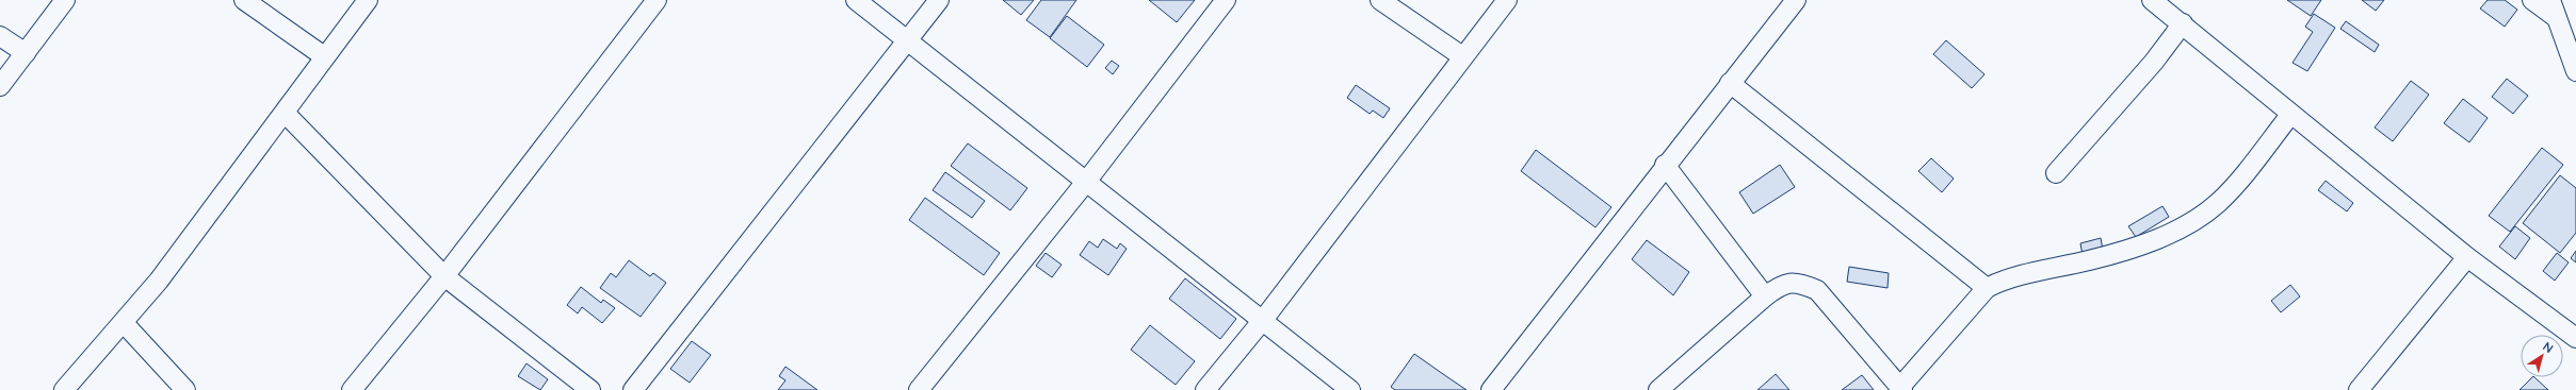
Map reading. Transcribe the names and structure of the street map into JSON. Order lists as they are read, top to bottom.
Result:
{
  "north": "top right"
}
